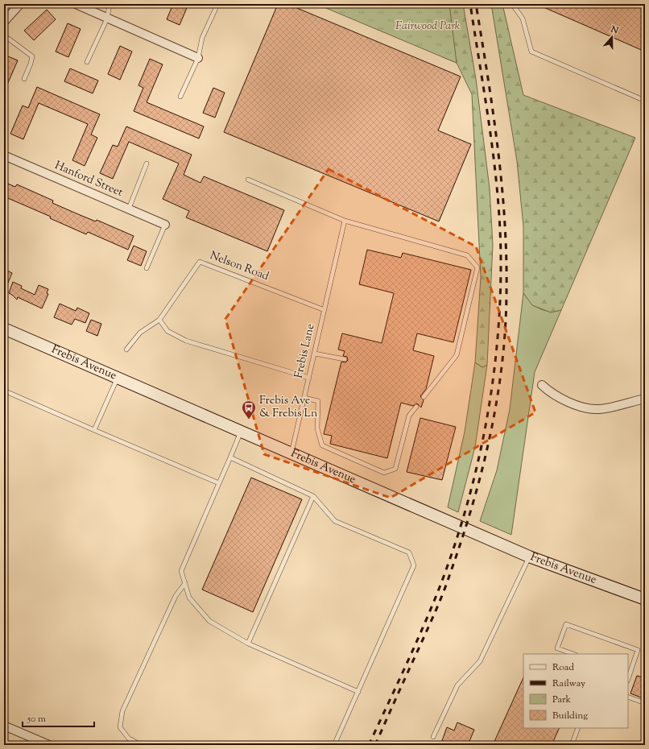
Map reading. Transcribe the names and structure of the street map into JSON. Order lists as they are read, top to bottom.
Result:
{
  "streets": {
    "main road": ["Frebis Avenue"],
    "street": ["Hanford Street"],
    "lane": ["Nelson Road", "Frebis Lane"]
  },
  "crossings": [
    ["Nelson Road", "Frebis Lane"],
    ["Frebis Lane", "Frebis Avenue"]
  ],
  "parks": ["Fairwood Park"],
  "places": {
    "bus stop": ["Frebis Ave & Frebis Ln"]
  },
  "legend": [
    "Road",
    "Railway",
    "Park",
    "Building"
  ],
  "scale_bar": "50 m",
  "north": "top"
}
